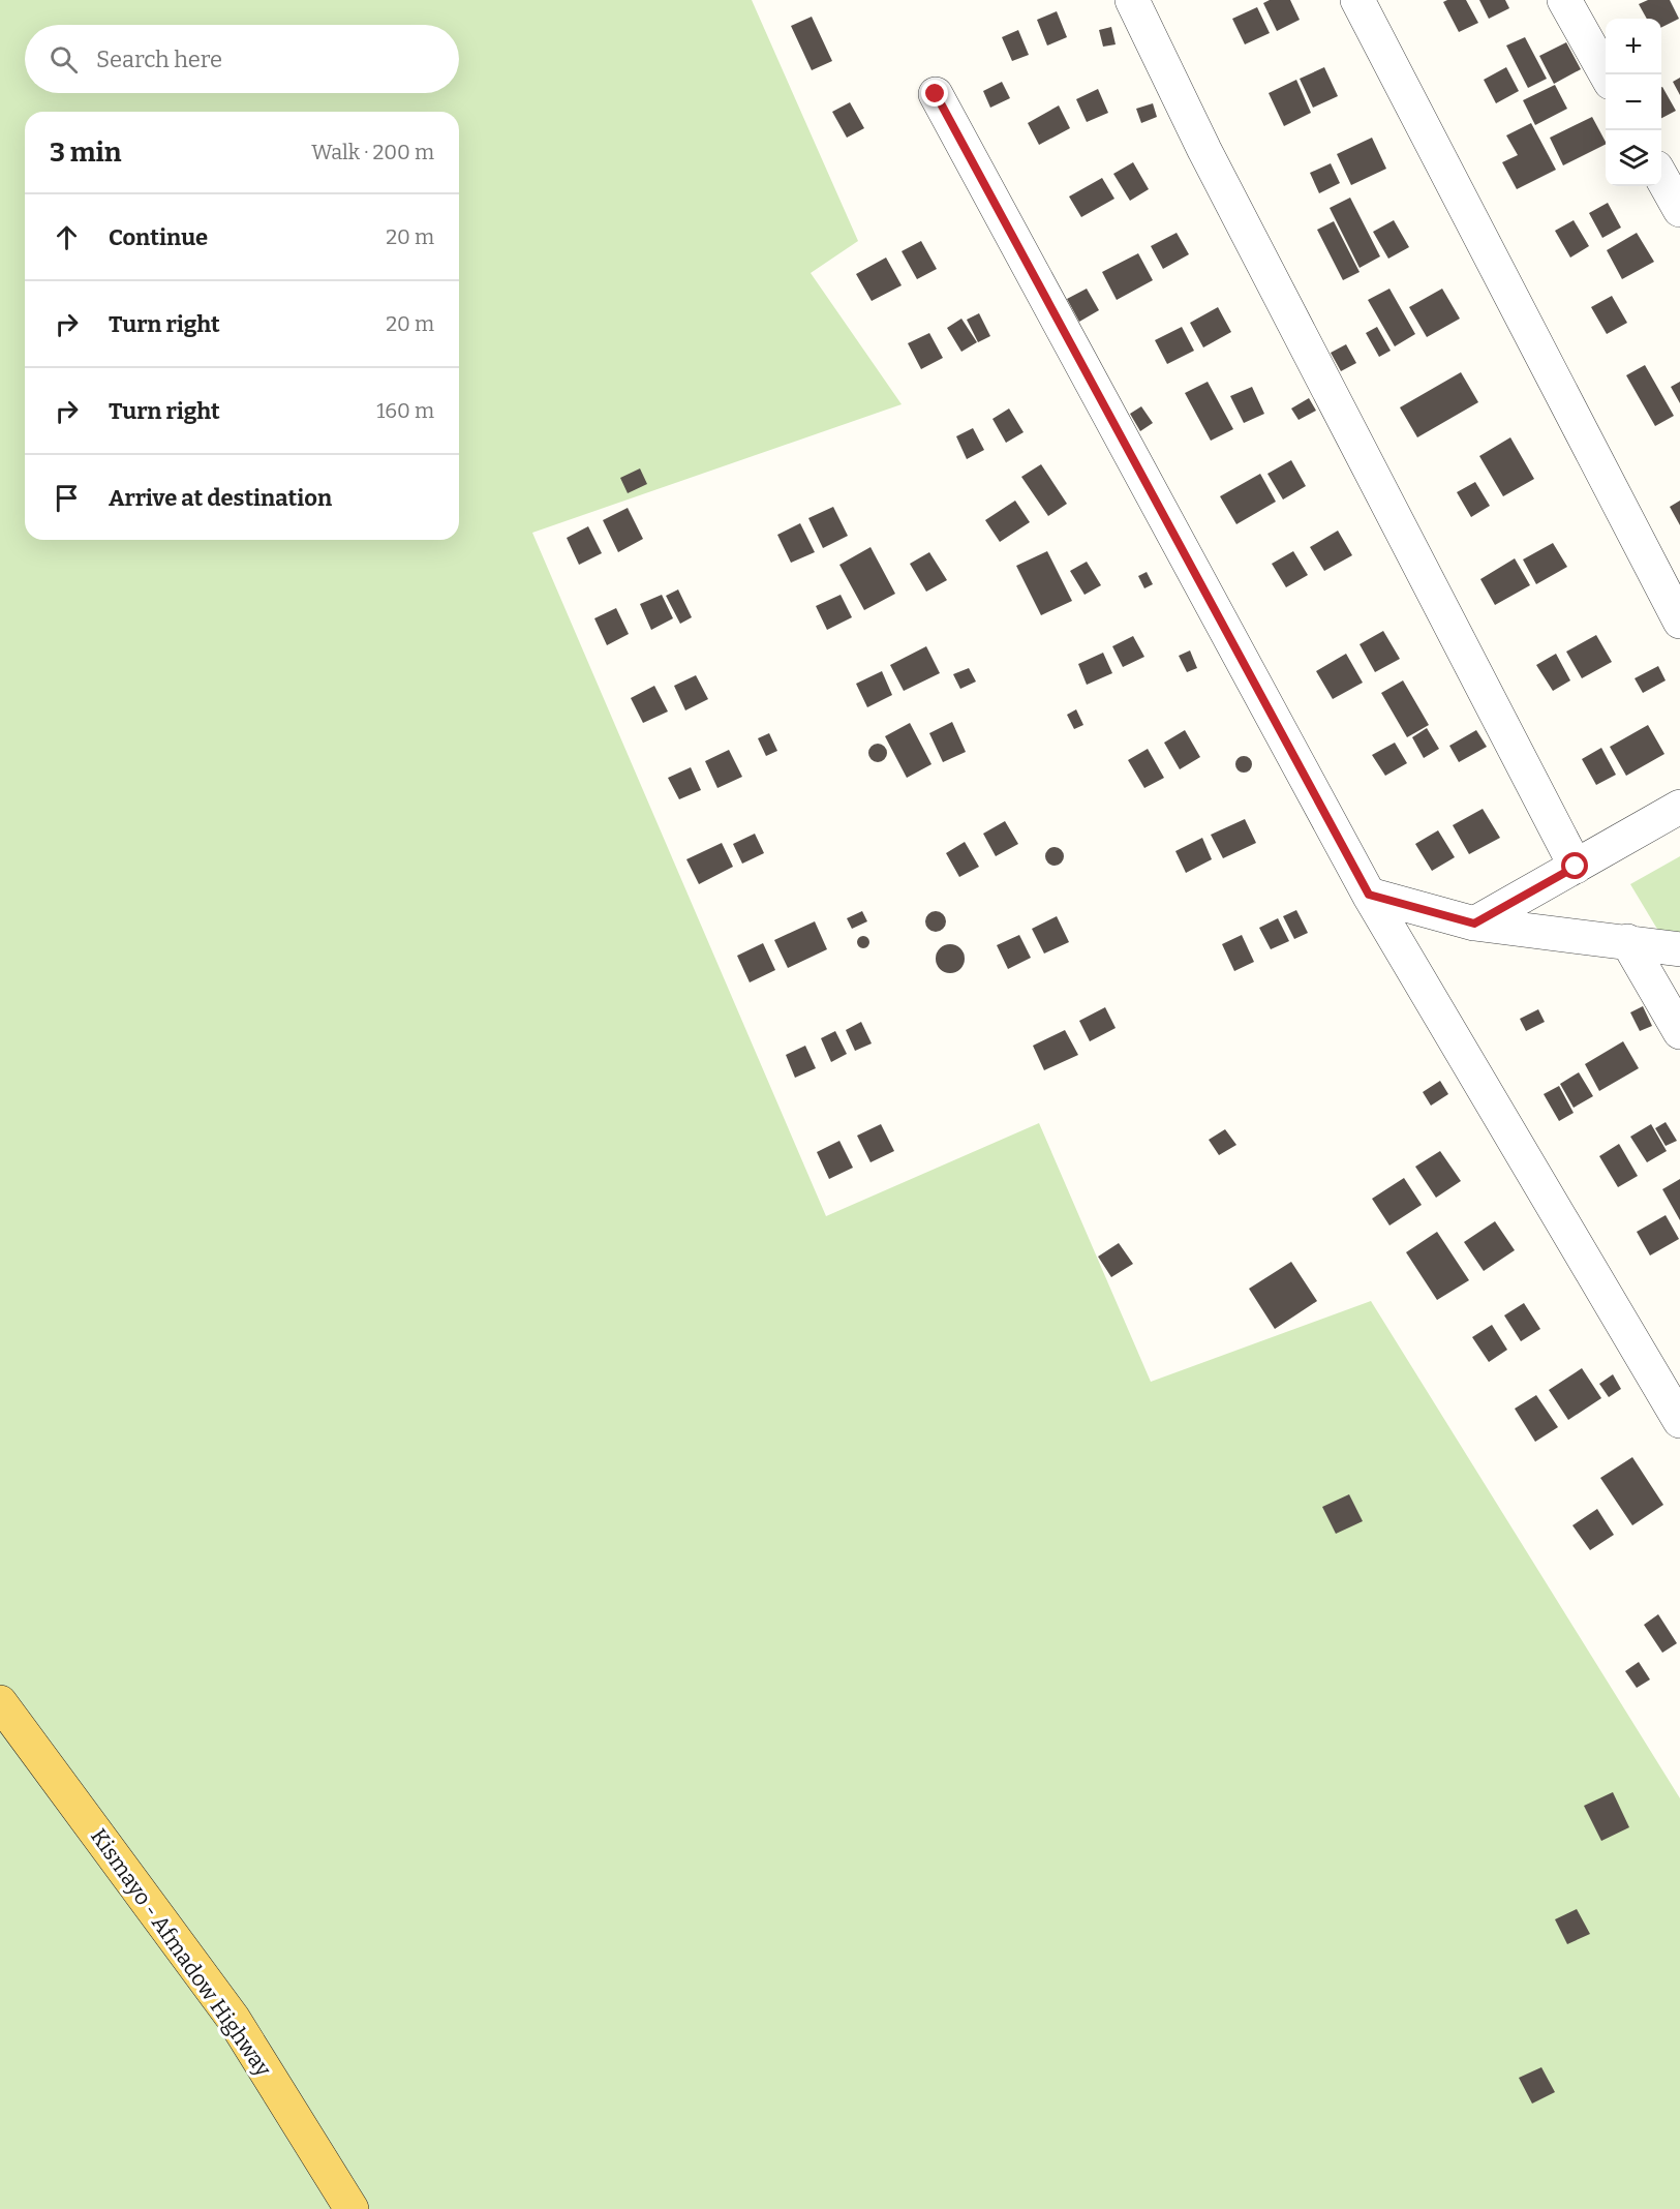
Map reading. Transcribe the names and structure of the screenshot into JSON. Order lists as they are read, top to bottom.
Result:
{
  "streets": {
    "main road": ["Kismayo - Afmadow Highway"]
  },
  "page": {
    "map_buttons": ["+", "−"],
    "search": "Search here",
    "heading": ["3 min", "Walk · 200 m"],
    "list": [
      ["Continue", "20 m"],
      ["Turn right", "20 m"],
      ["Turn right", "160 m"],
      "Arrive at destination"
    ]
  }
}
